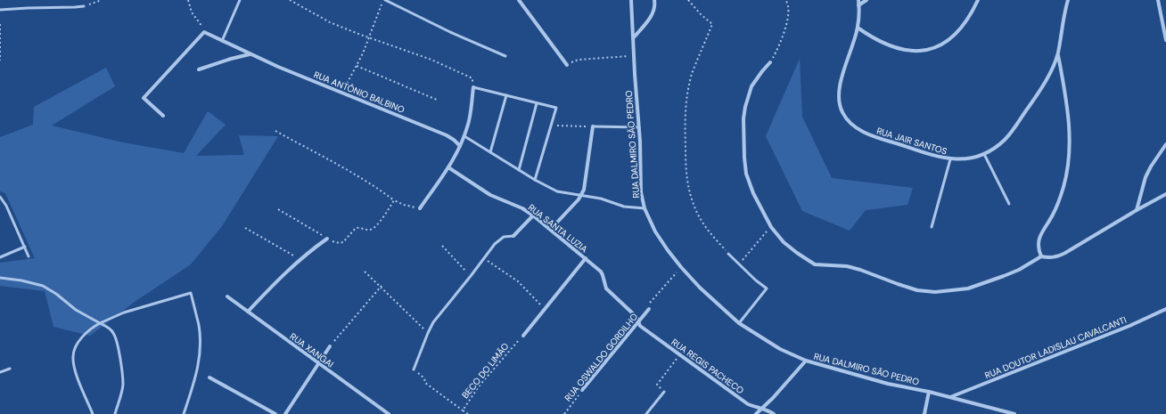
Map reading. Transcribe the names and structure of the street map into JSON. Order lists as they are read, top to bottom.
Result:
{
  "streets": {
    "street": [
      "RUA ANTÔNIO BALBINO",
      "RUA JAIR SANTOS",
      "RUA DALMIRO SÃO PEDRO",
      "RUA SANTA LUZIA",
      "RUA DOUTOR LADISLAU CAVALCANTI",
      "RUA XANGAI",
      "RUA OSWALDO GORDILHO",
      "RUA REGIS PACHECO"
    ],
    "path": ["BECO DO LIMÃO"]
  },
  "crossings": [
    ["RUA DALMIRO SÃO PEDRO", "RUA DOUTOR LADISLAU CAVALCANTI"],
    ["RUA SANTA LUZIA", "RUA OSWALDO GORDILHO"],
    ["RUA SANTA LUZIA", "RUA REGIS PACHECO"],
    ["RUA OSWALDO GORDILHO", "RUA REGIS PACHECO"]
  ]
}
